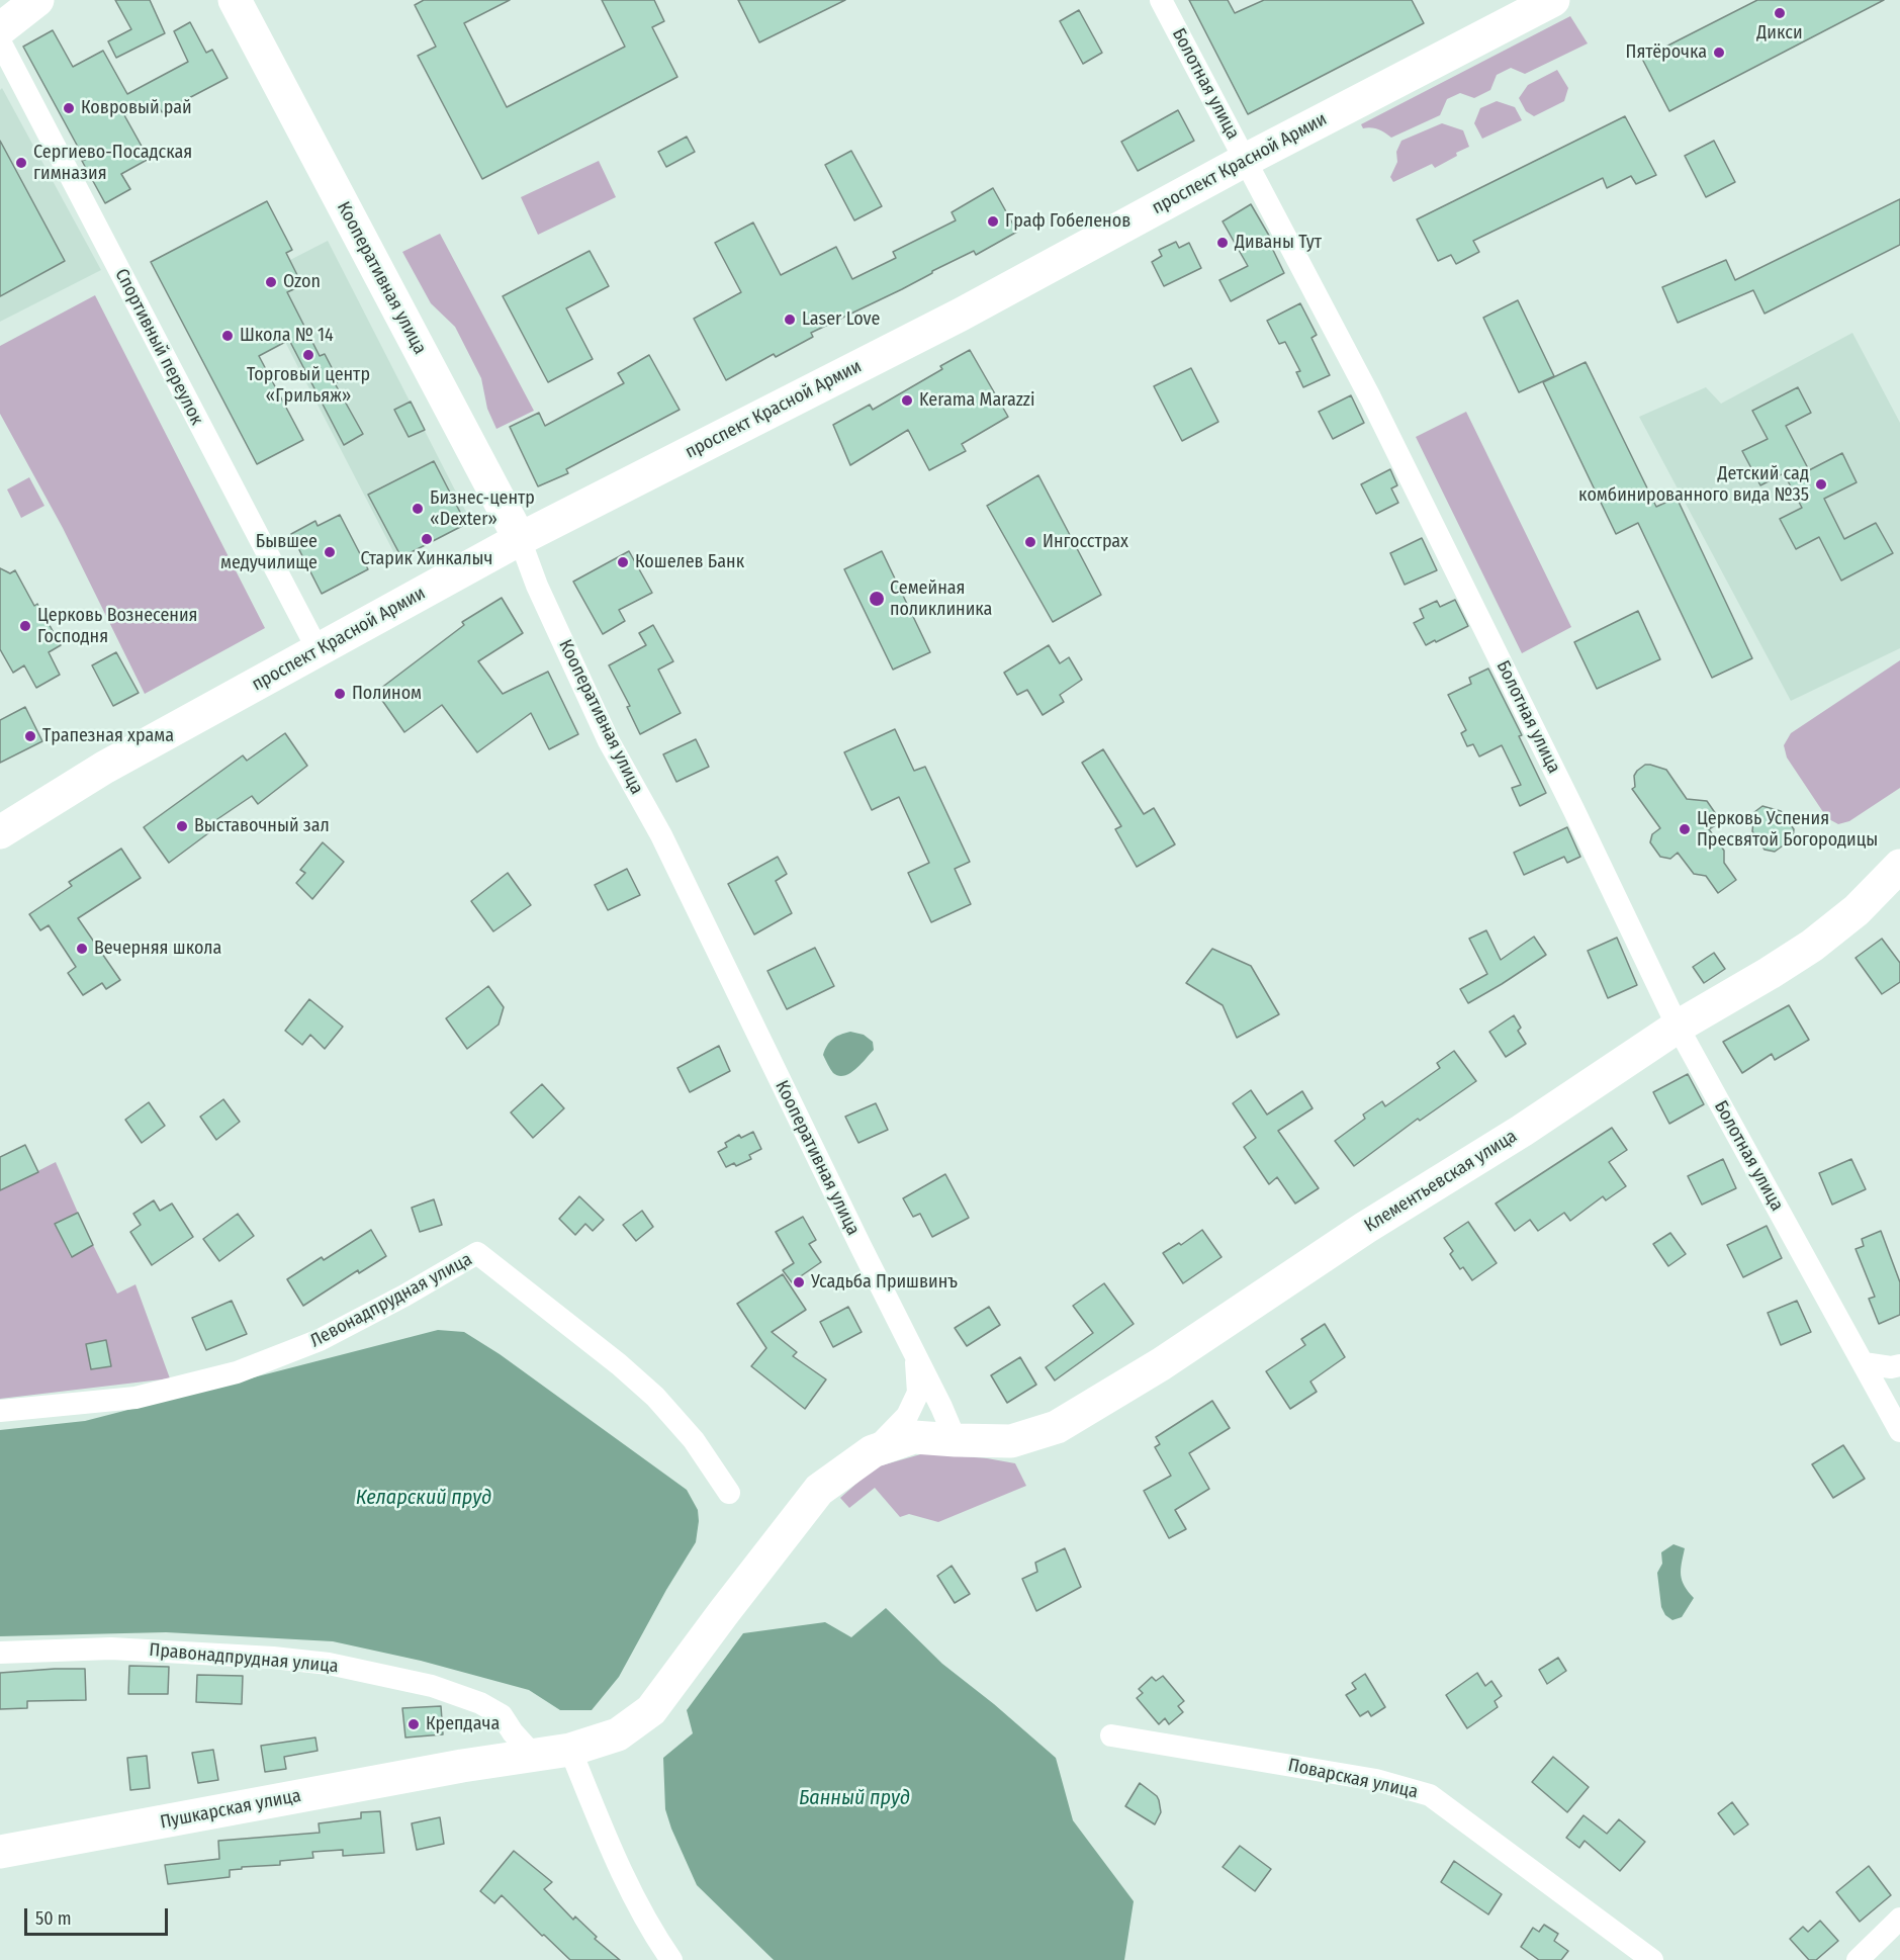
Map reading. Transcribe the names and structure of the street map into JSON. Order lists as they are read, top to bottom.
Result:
{
  "streets": {
    "street": [
      "Болотная улица",
      "проспект Красной Армии",
      "Кооперативная улица",
      "Спортивный переулок",
      "Клементьевская улица",
      "Левонадпрудная улица",
      "Правонадпрудная улица",
      "Поварская улица",
      "Пушкарская улица"
    ]
  },
  "crossings": [
    ["Болотная улица", "проспект Красной Армии"],
    ["Болотная улица", "Клементьевская улица"],
    ["проспект Красной Армии", "Кооперативная улица"],
    ["проспект Красной Армии", "Спортивный переулок"],
    ["Кооперативная улица", "Клементьевская улица"],
    ["Клементьевская улица", "Пушкарская улица"],
    ["Правонадпрудная улица", "Пушкарская улица"]
  ],
  "water": ["Келарский пруд", "Банный пруд"],
  "places": [
    "Дикси",
    "Пятёрочка",
    "Ковровый рай",
    "Сергиево-Посадская гимназия",
    "Граф Гобеленов",
    "Диваны Тут",
    "Ozon",
    "Laser Love",
    "Школа № 14",
    "Торговый центр «Грильяж»",
    "Kerama Marazzi",
    "Детский сад комбинированного вида №35",
    "Бизнес-центр «Dexter»",
    "Старик Хинкалыч",
    "Ингосстрах",
    "Бывшее медучилище",
    "Кошелев Банк",
    "Семейная поликлиника",
    "Церковь Вознесения Господня",
    "Полином",
    "Трапезная храма",
    "Выставочный зал",
    "Церковь Успения Пресвятой Богородицы",
    "Вечерняя школа",
    "Усадьба Пришвинъ",
    "Крепдача"
  ],
  "scale_bar": "50 m"
}
